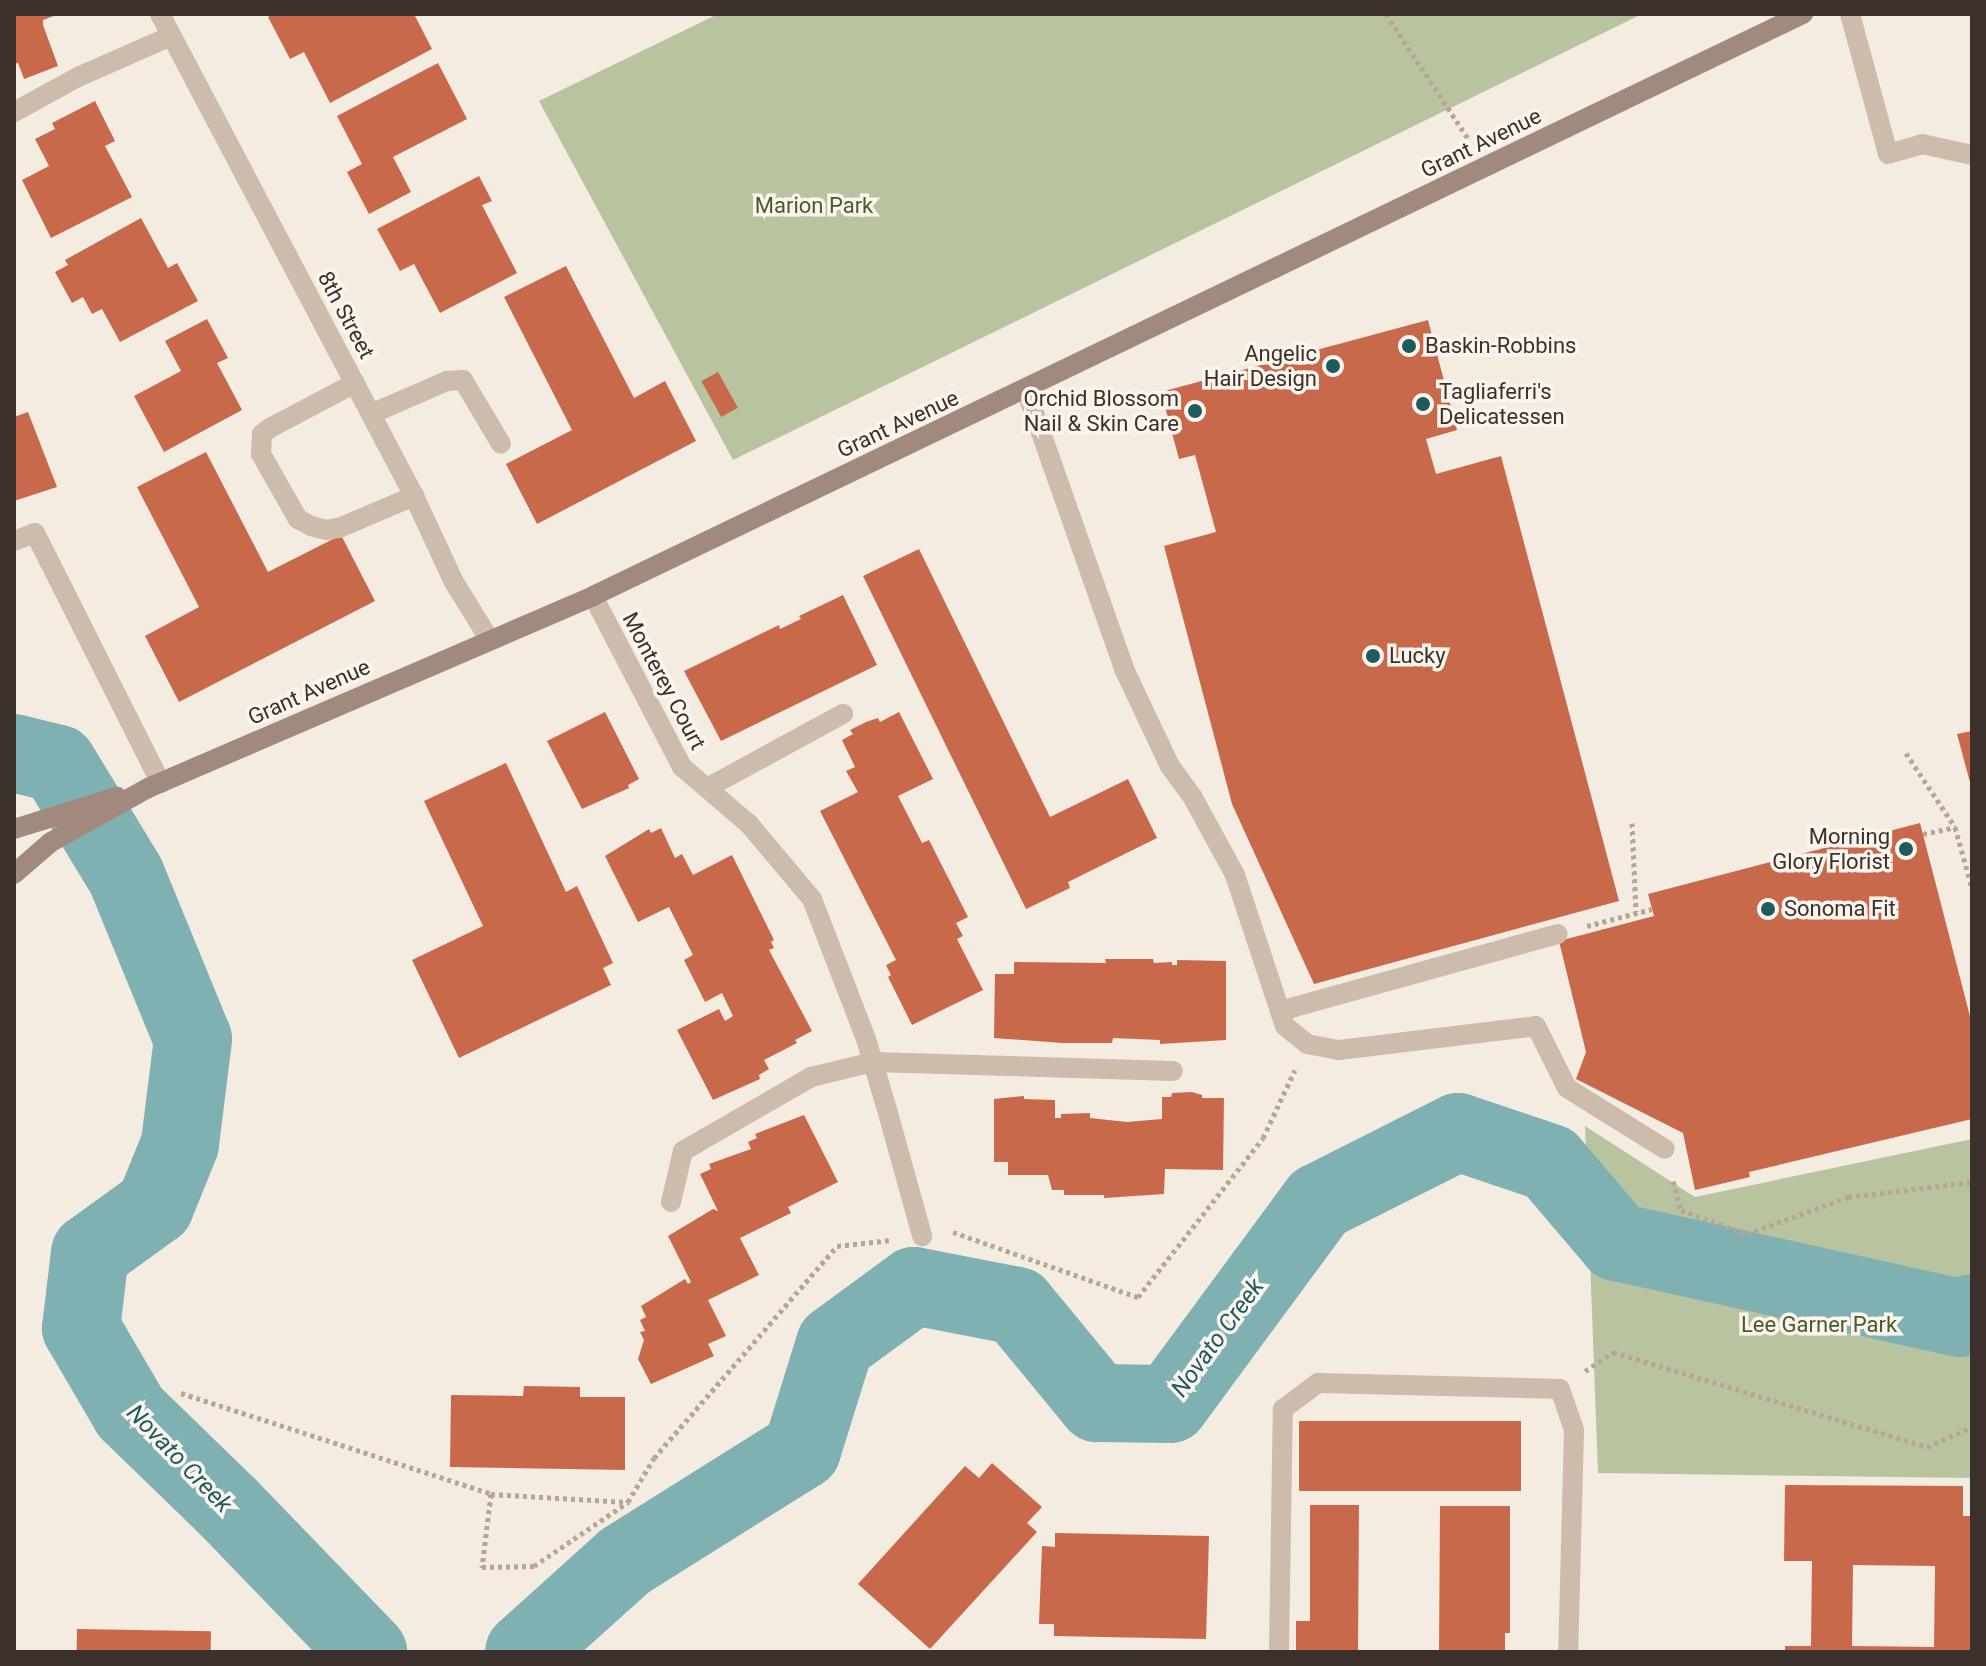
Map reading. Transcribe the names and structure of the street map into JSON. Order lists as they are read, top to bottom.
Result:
{
  "streets": {
    "street": ["Grant Avenue", "8th Street", "Monterey Court"]
  },
  "crossings": [
    ["Grant Avenue", "8th Street"],
    ["Grant Avenue", "Monterey Court"]
  ],
  "water": ["Novato Creek"],
  "parks": ["Marion Park", "Lee Garner Park"],
  "places": [
    "Baskin-Robbins",
    "Angelic Hair Design",
    "Tagliaferri's Delicatessen",
    "Orchid Blossom Nail & Skin Care",
    "Lucky",
    "Morning Glory Florist",
    "Sonoma Fit"
  ]
}
